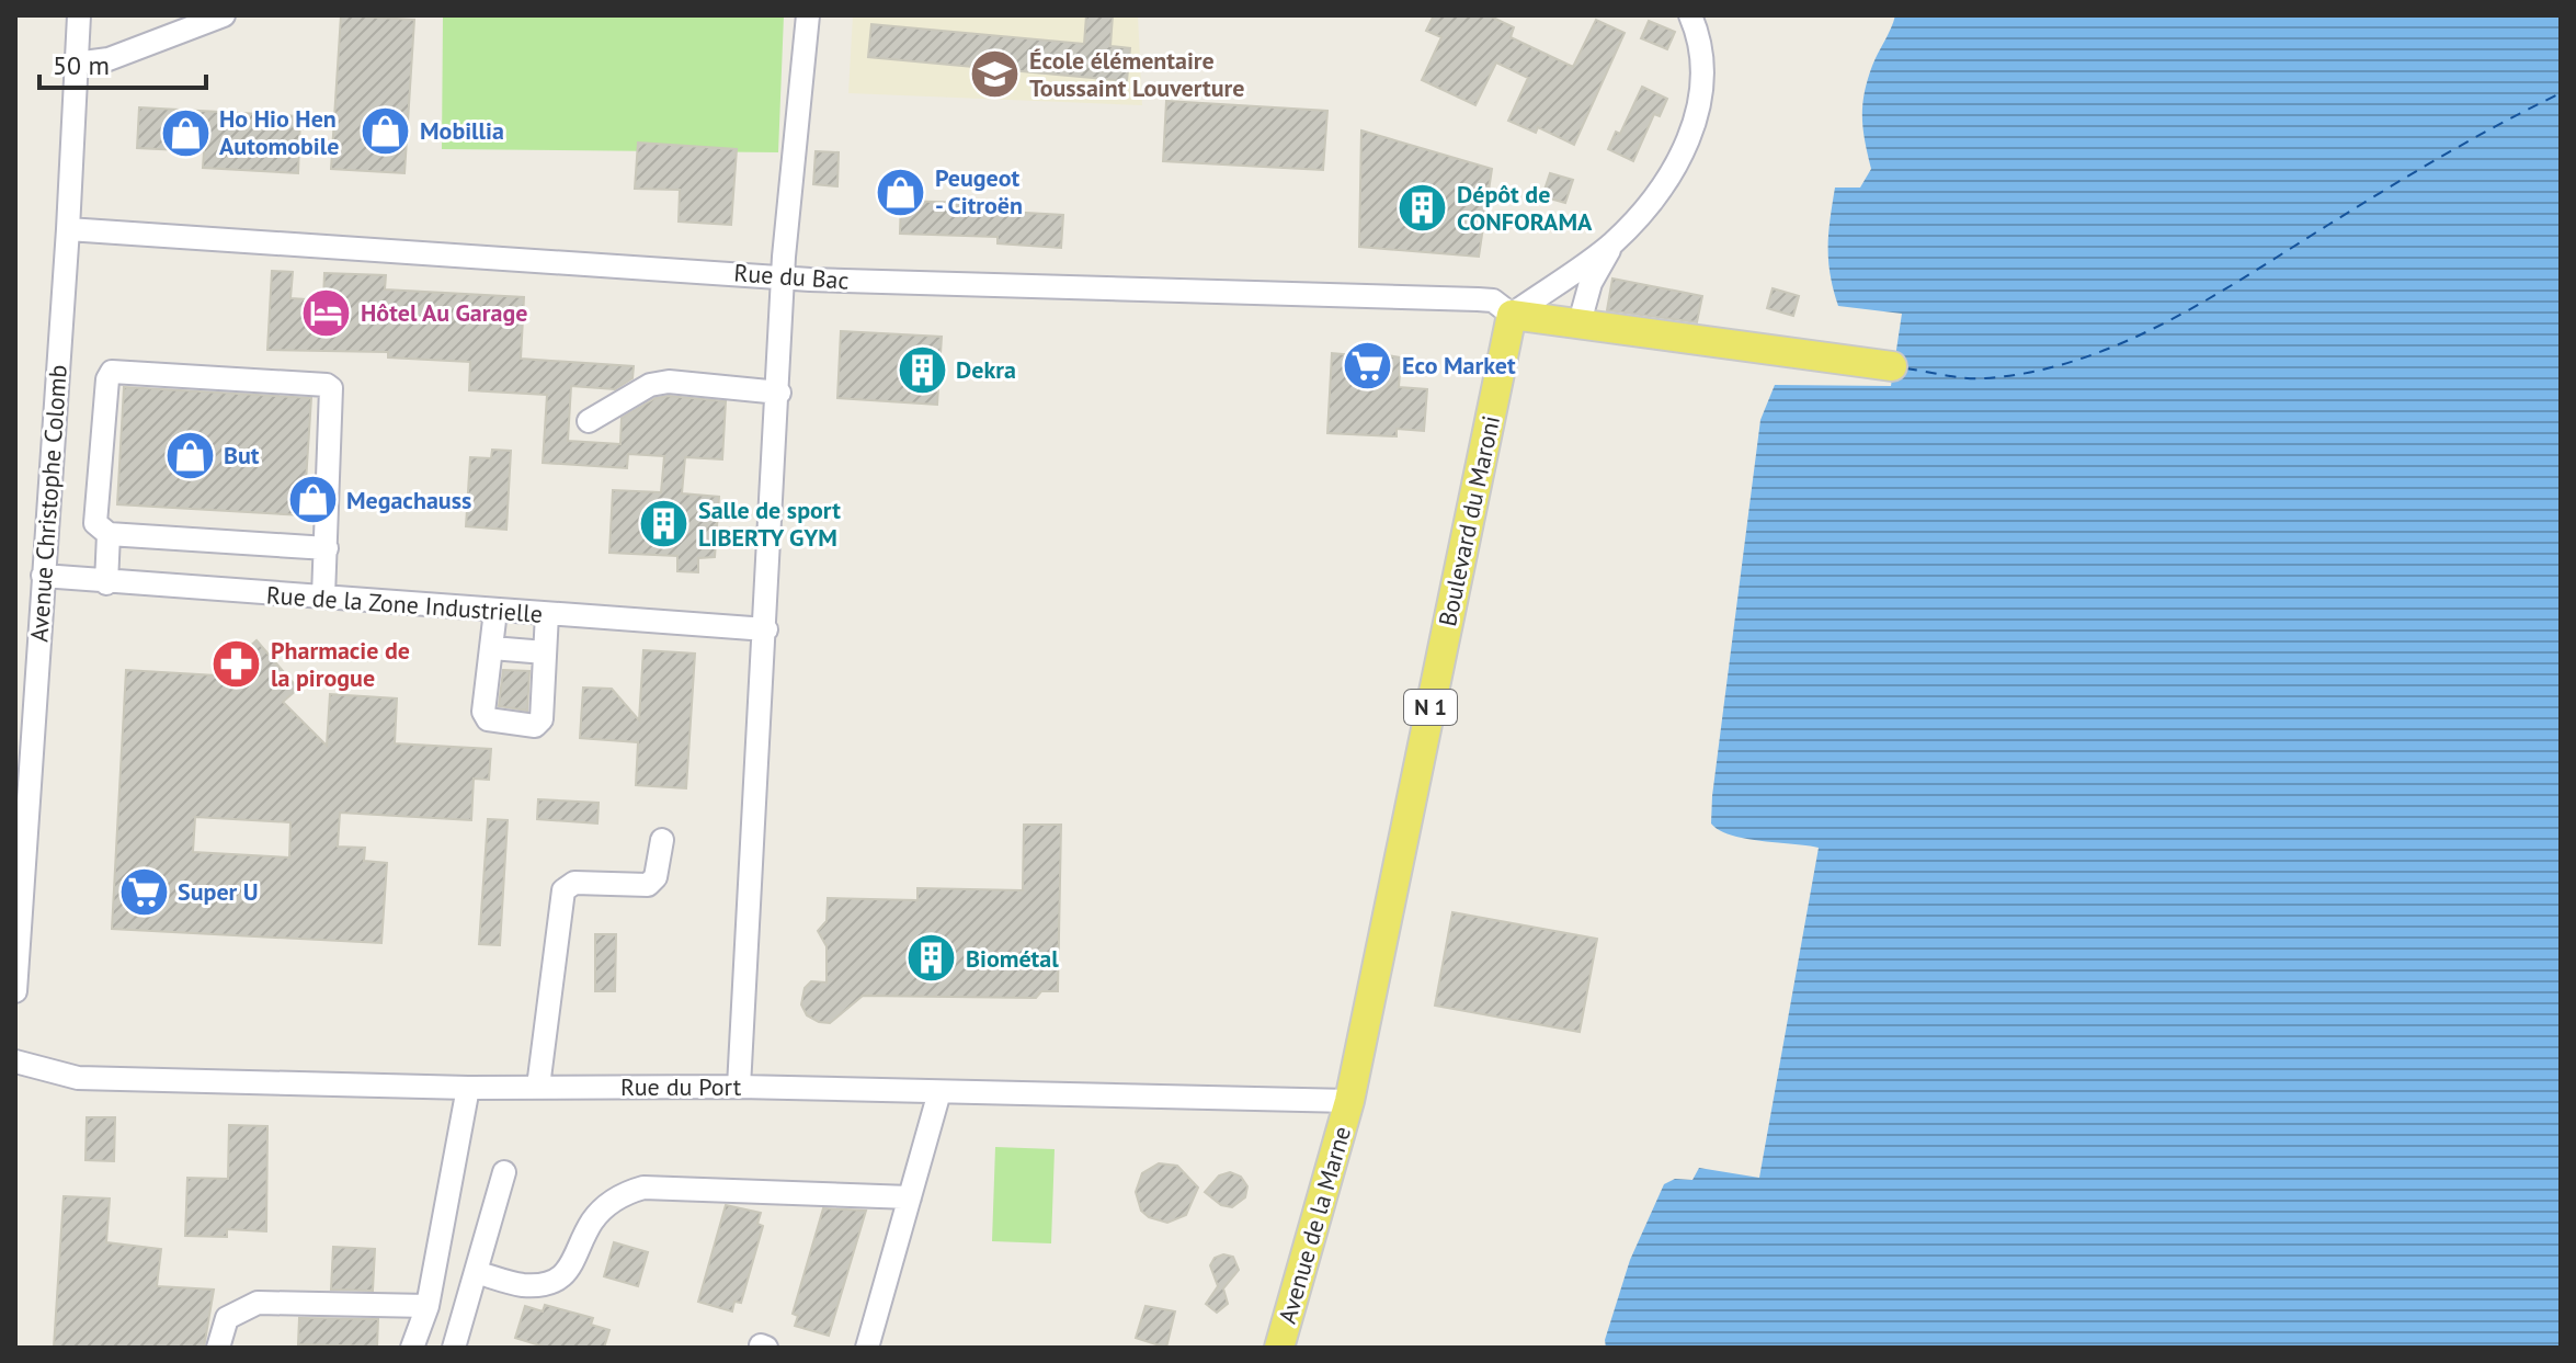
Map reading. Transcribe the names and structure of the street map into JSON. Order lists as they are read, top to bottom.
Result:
{
  "streets": {
    "main road": ["Boulevard du Maroni", "N 1", "Avenue de la Marne"],
    "street": [
      "Rue du Bac",
      "Avenue Christophe Colomb",
      "Rue de la Zone Industrielle",
      "Rue du Port"
    ]
  },
  "crossings": [
    ["Rue du Bac", "Avenue Christophe Colomb"],
    ["Rue du Bac", "Boulevard du Maroni"],
    ["Avenue Christophe Colomb", "Rue de la Zone Industrielle"],
    ["Boulevard du Maroni", "Rue du Port"],
    ["Boulevard du Maroni", "Avenue de la Marne"],
    ["Rue du Port", "Avenue de la Marne"]
  ],
  "places": {
    "school or university": ["École élémentaire Toussaint Louverture"],
    "shop": [
      "Mobillia",
      "Ho Hio Hen Automobile",
      "Peugeot - Citroën",
      "But",
      "Megachauss"
    ],
    "building": [
      "Dépôt de CONFORAMA",
      "Dekra",
      "Salle de sport LIBERTY GYM",
      "Biométal"
    ],
    "hotel": ["Hôtel Au Garage"],
    "supermarket": ["Eco Market", "Super U"],
    "pharmacy": ["Pharmacie de la pirogue"]
  },
  "scale_bar": "50 m"
}
